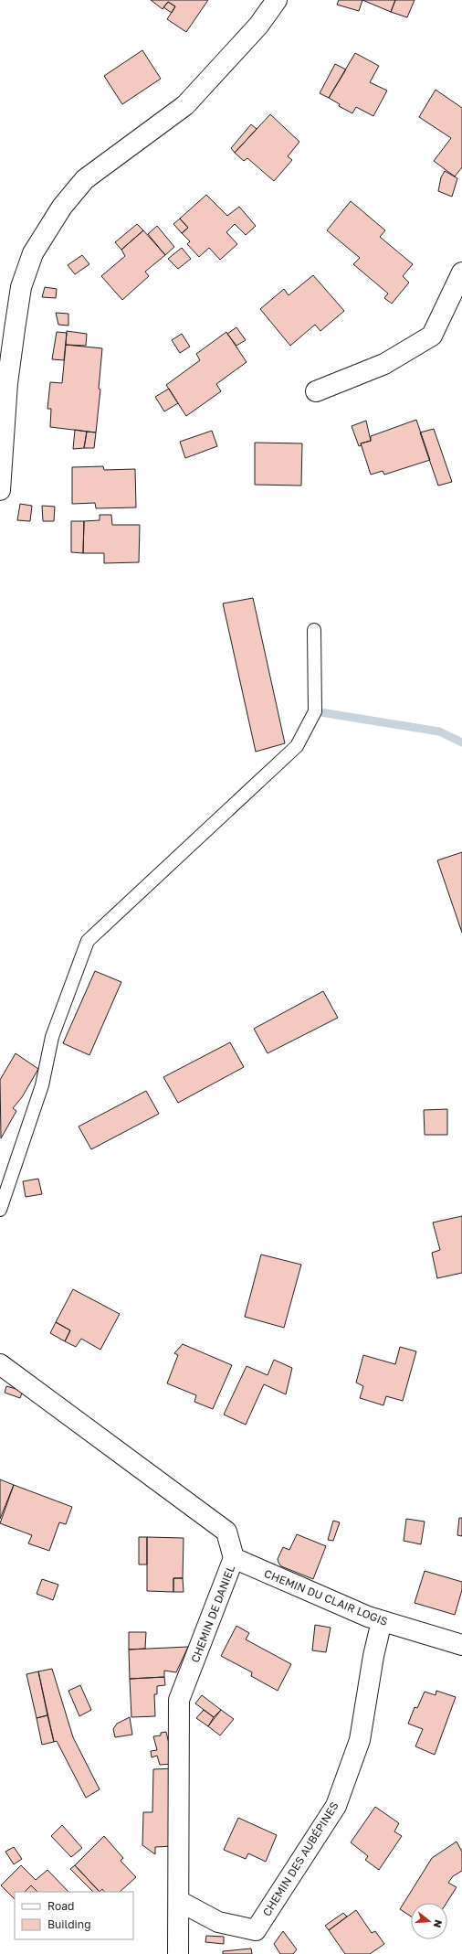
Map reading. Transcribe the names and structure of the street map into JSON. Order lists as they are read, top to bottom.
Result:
{
  "streets": {
    "street": ["CHEMIN DU CLAIR LOGIS", "CHEMIN DE DANIEL", "CHEMIN DES AUBÉPINES"]
  },
  "crossings": [
    ["CHEMIN DU CLAIR LOGIS", "CHEMIN DE DANIEL"],
    ["CHEMIN DU CLAIR LOGIS", "CHEMIN DES AUBÉPINES"],
    ["CHEMIN DE DANIEL", "CHEMIN DES AUBÉPINES"]
  ],
  "legend": ["Road", "Building"],
  "north": "right"
}
